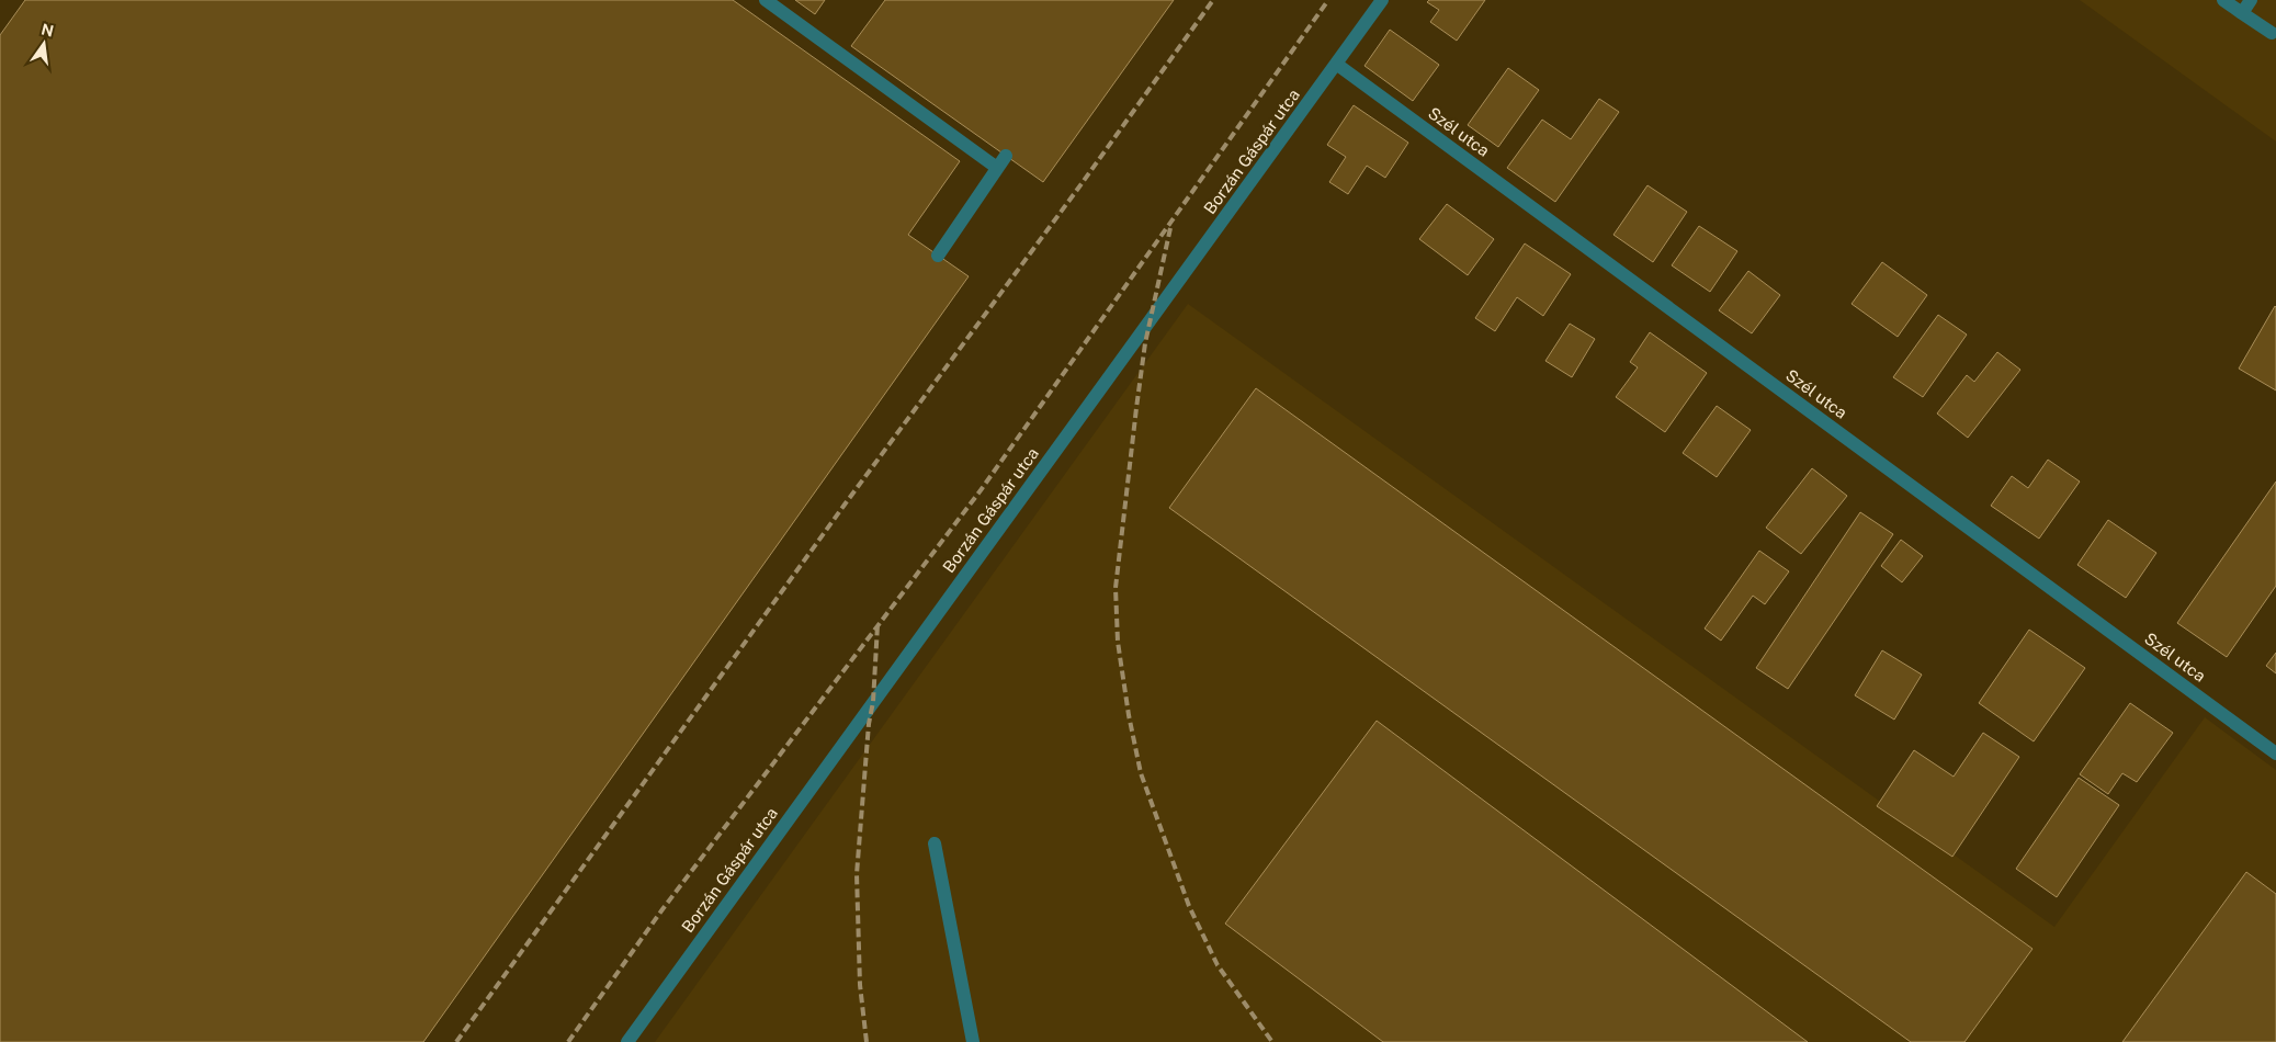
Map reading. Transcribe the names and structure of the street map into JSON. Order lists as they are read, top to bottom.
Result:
{
  "streets": {
    "street": ["Szél utca", "Borzán Gáspár utca"]
  },
  "crossings": [
    ["Szél utca", "Borzán Gáspár utca"]
  ],
  "north": "top"
}
